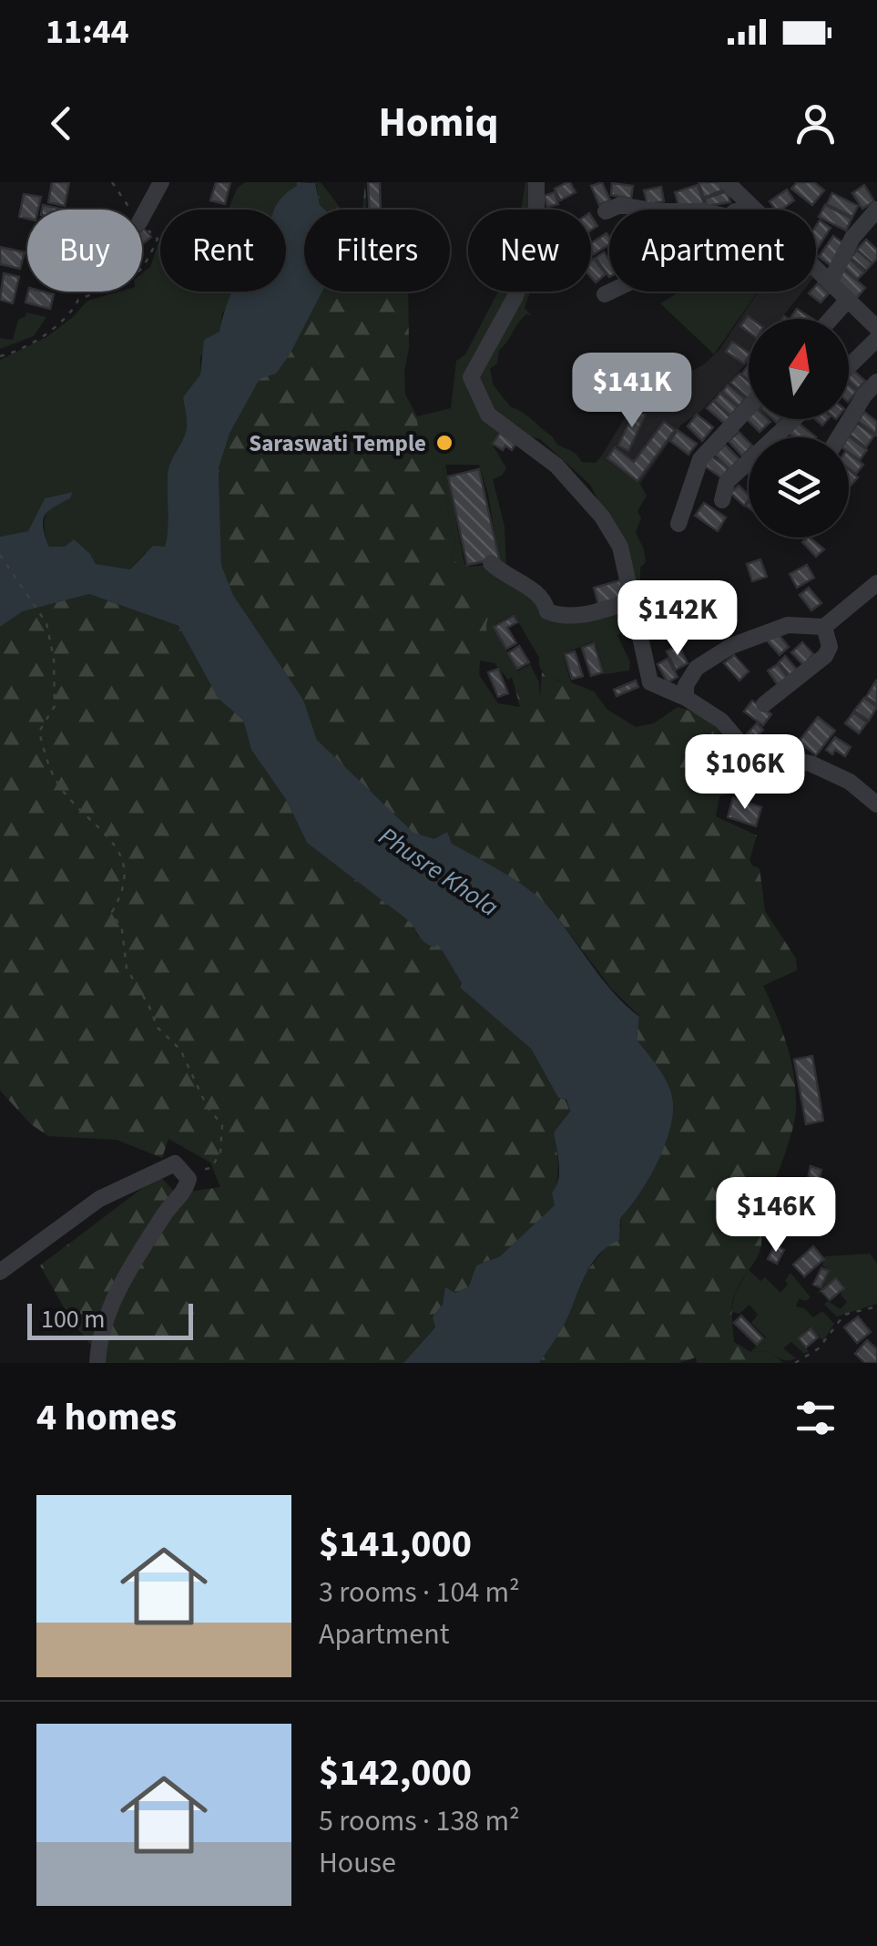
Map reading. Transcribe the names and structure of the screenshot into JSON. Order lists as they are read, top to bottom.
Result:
{
  "water": ["Phusre Khola"],
  "places": ["Saraswati Temple"],
  "scale_bar": "100 m",
  "north": "top",
  "page": {
    "status": "11:44",
    "header": "Homiq",
    "chip": [
      "Buy",
      "Rent",
      "Filters",
      "New",
      "Apartment"
    ],
    "price": [
      "$141K",
      "$142K",
      "$106K",
      "$146K"
    ],
    "scale": "100 m",
    "heading": "4 homes",
    "list": [
      {
        "name": "$141,000",
        "note": "3 rooms · 104 m² · Apartment"
      },
      {
        "name": "$142,000",
        "note": "5 rooms · 138 m² · House"
      }
    ]
  }
}
